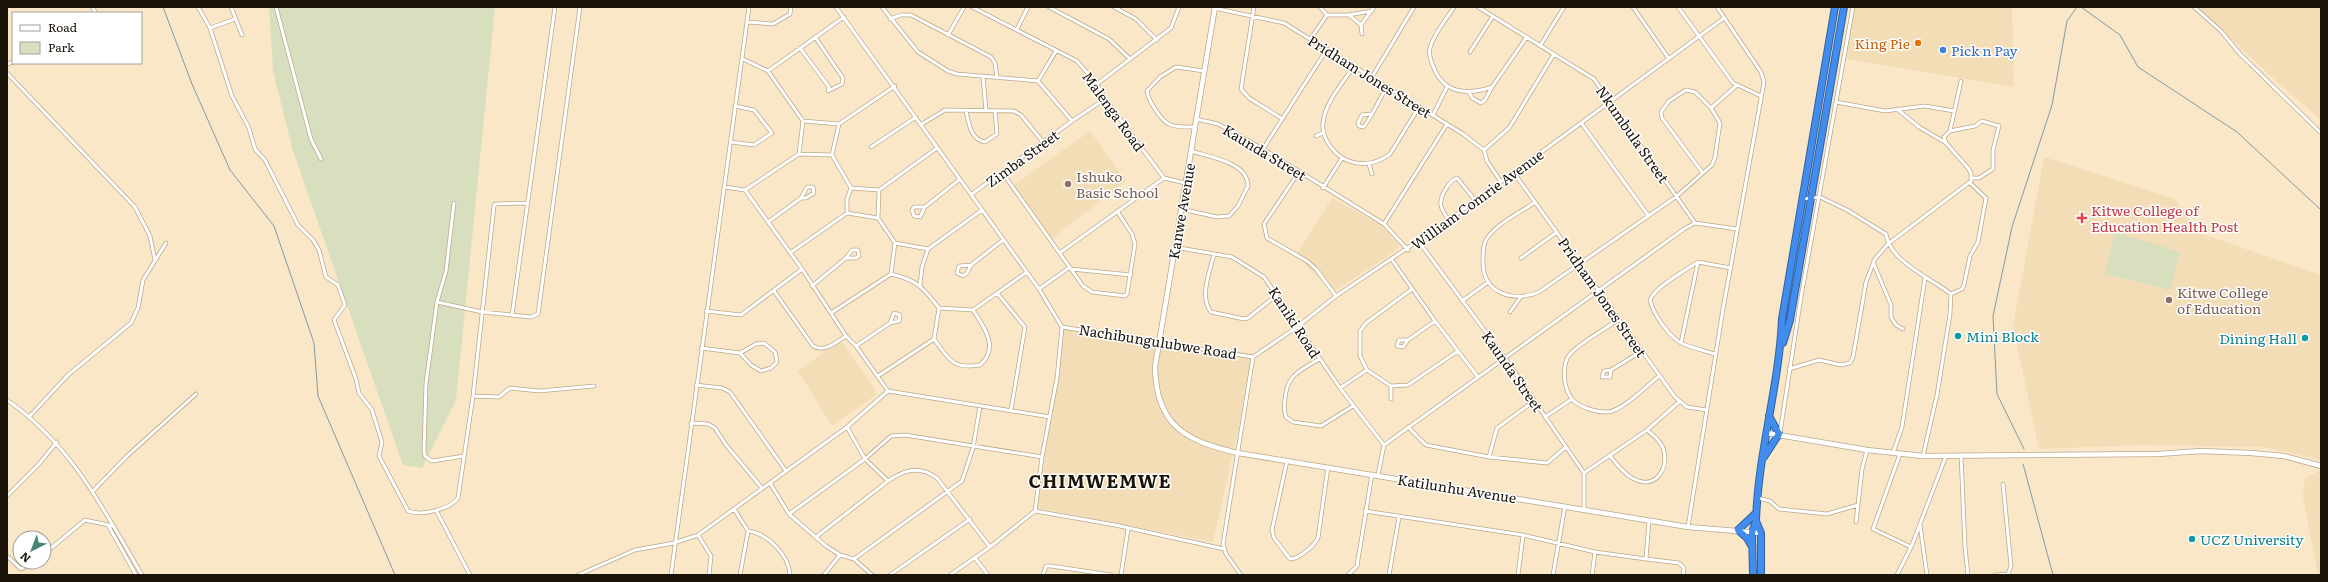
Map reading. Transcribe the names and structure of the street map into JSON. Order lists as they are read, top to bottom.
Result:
{
  "streets": {
    "main road": ["Kanwe Avenue", "Katilunhu Avenue"],
    "street": [
      "Pridham Jones Street",
      "Malenga Road",
      "Nkumbula Street",
      "Kaunda Street",
      "Zimba Street",
      "William Comrie Avenue",
      "Kaniki Road",
      "Nachibungulubwe Road"
    ]
  },
  "crossings": [
    ["Pridham Jones Street", "William Comrie Avenue"],
    ["Pridham Jones Street", "Kanwe Avenue"],
    ["Malenga Road", "Zimba Street"],
    ["Nkumbula Street", "William Comrie Avenue"],
    ["Kaunda Street", "William Comrie Avenue"],
    ["Kaunda Street", "Kanwe Avenue"],
    ["William Comrie Avenue", "Kaniki Road"],
    ["William Comrie Avenue", "Nachibungulubwe Road"],
    ["Kanwe Avenue", "Kaniki Road"],
    ["Kanwe Avenue", "Nachibungulubwe Road"],
    ["Kanwe Avenue", "Katilunhu Avenue"]
  ],
  "districts": ["CHIMWEMWE"],
  "places": {
    "other": [
      "King Pie",
      "Pick n Pay",
      "Ishuko Basic School",
      "Kitwe College of Education",
      "Mini Block",
      "Dining Hall",
      "UCZ University"
    ],
    "health": ["Kitwe College of Education Health Post"]
  },
  "legend": ["Road", "Park"],
  "north": "bottom left"
}
